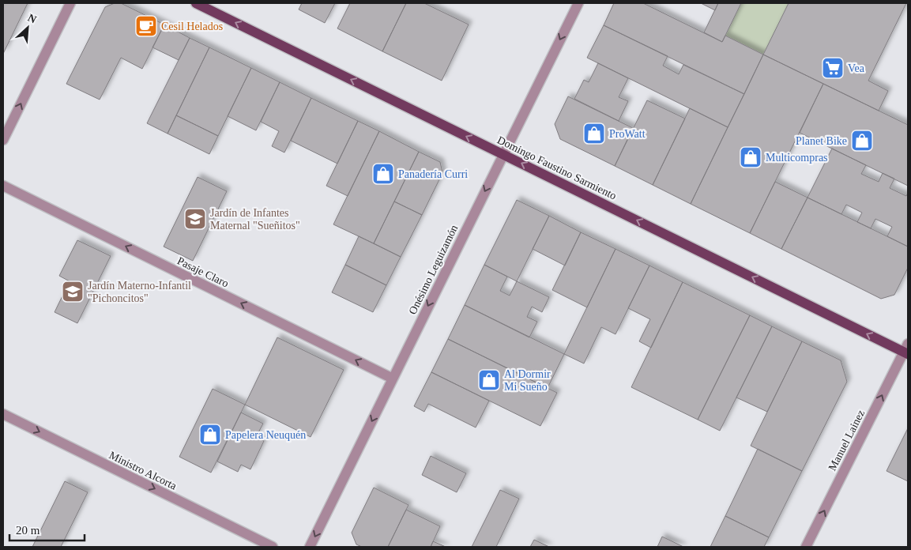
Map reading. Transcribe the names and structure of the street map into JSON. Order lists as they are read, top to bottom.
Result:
{
  "streets": {
    "main road": ["Domingo Faustino Sarmiento"],
    "street": [
      "Onésimo Leguizamón",
      "Pasaje Claro",
      "Manuel Lainez",
      "Ministro Alcorta"
    ]
  },
  "crossings": [
    ["Domingo Faustino Sarmiento", "Onésimo Leguizamón"],
    ["Domingo Faustino Sarmiento", "Manuel Lainez"],
    ["Onésimo Leguizamón", "Pasaje Claro"]
  ],
  "one_way": [
    "Domingo Faustino Sarmiento",
    "Onésimo Leguizamón",
    "Pasaje Claro",
    "Manuel Lainez",
    "Ministro Alcorta"
  ],
  "places": {
    "cafe": ["Cesil Helados"],
    "supermarket": ["Vea"],
    "shop": [
      "ProWatt",
      "Planet Bike",
      "Multicompras",
      "Panadería Curri",
      "Al Dormir Mi Sueño",
      "Papelera Neuquén"
    ],
    "school or university": ["Jardín de Infantes Maternal \"Sueñitos\"", "Jardín Materno-Infantil \"Pichoncitos\""]
  },
  "scale_bar": "20 m",
  "north": "top right"
}
